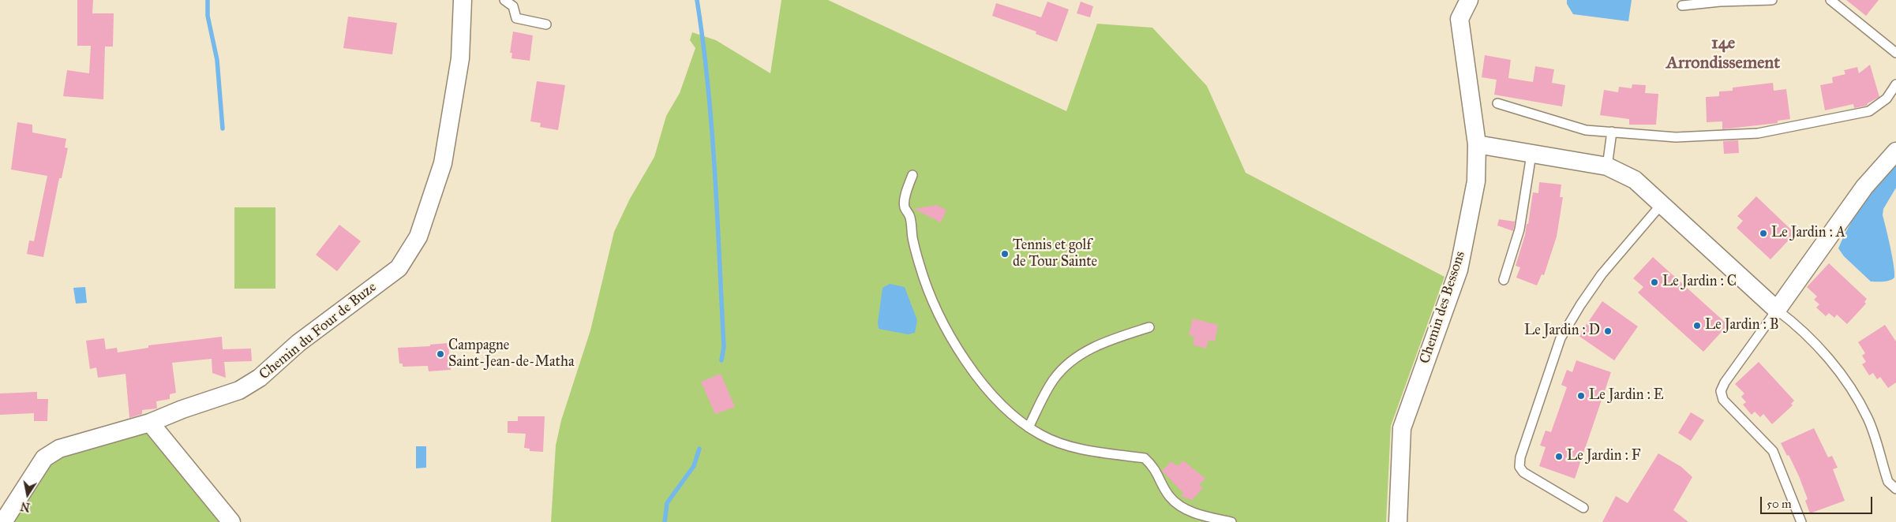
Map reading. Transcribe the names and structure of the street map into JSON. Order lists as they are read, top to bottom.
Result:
{
  "streets": {
    "street": ["Chemin des Bessons", "Chemin du Four de Buze"]
  },
  "districts": ["14e Arrondissement"],
  "places": [
    "Le Jardin : A",
    "Tennis et golf de Tour Sainte",
    "Le Jardin : C",
    "Le Jardin : B",
    "Le Jardin : D",
    "Campagne Saint-Jean-de-Matha",
    "Le Jardin : E",
    "Le Jardin : F"
  ],
  "scale_bar": "50 m",
  "north": "bottom"
}
